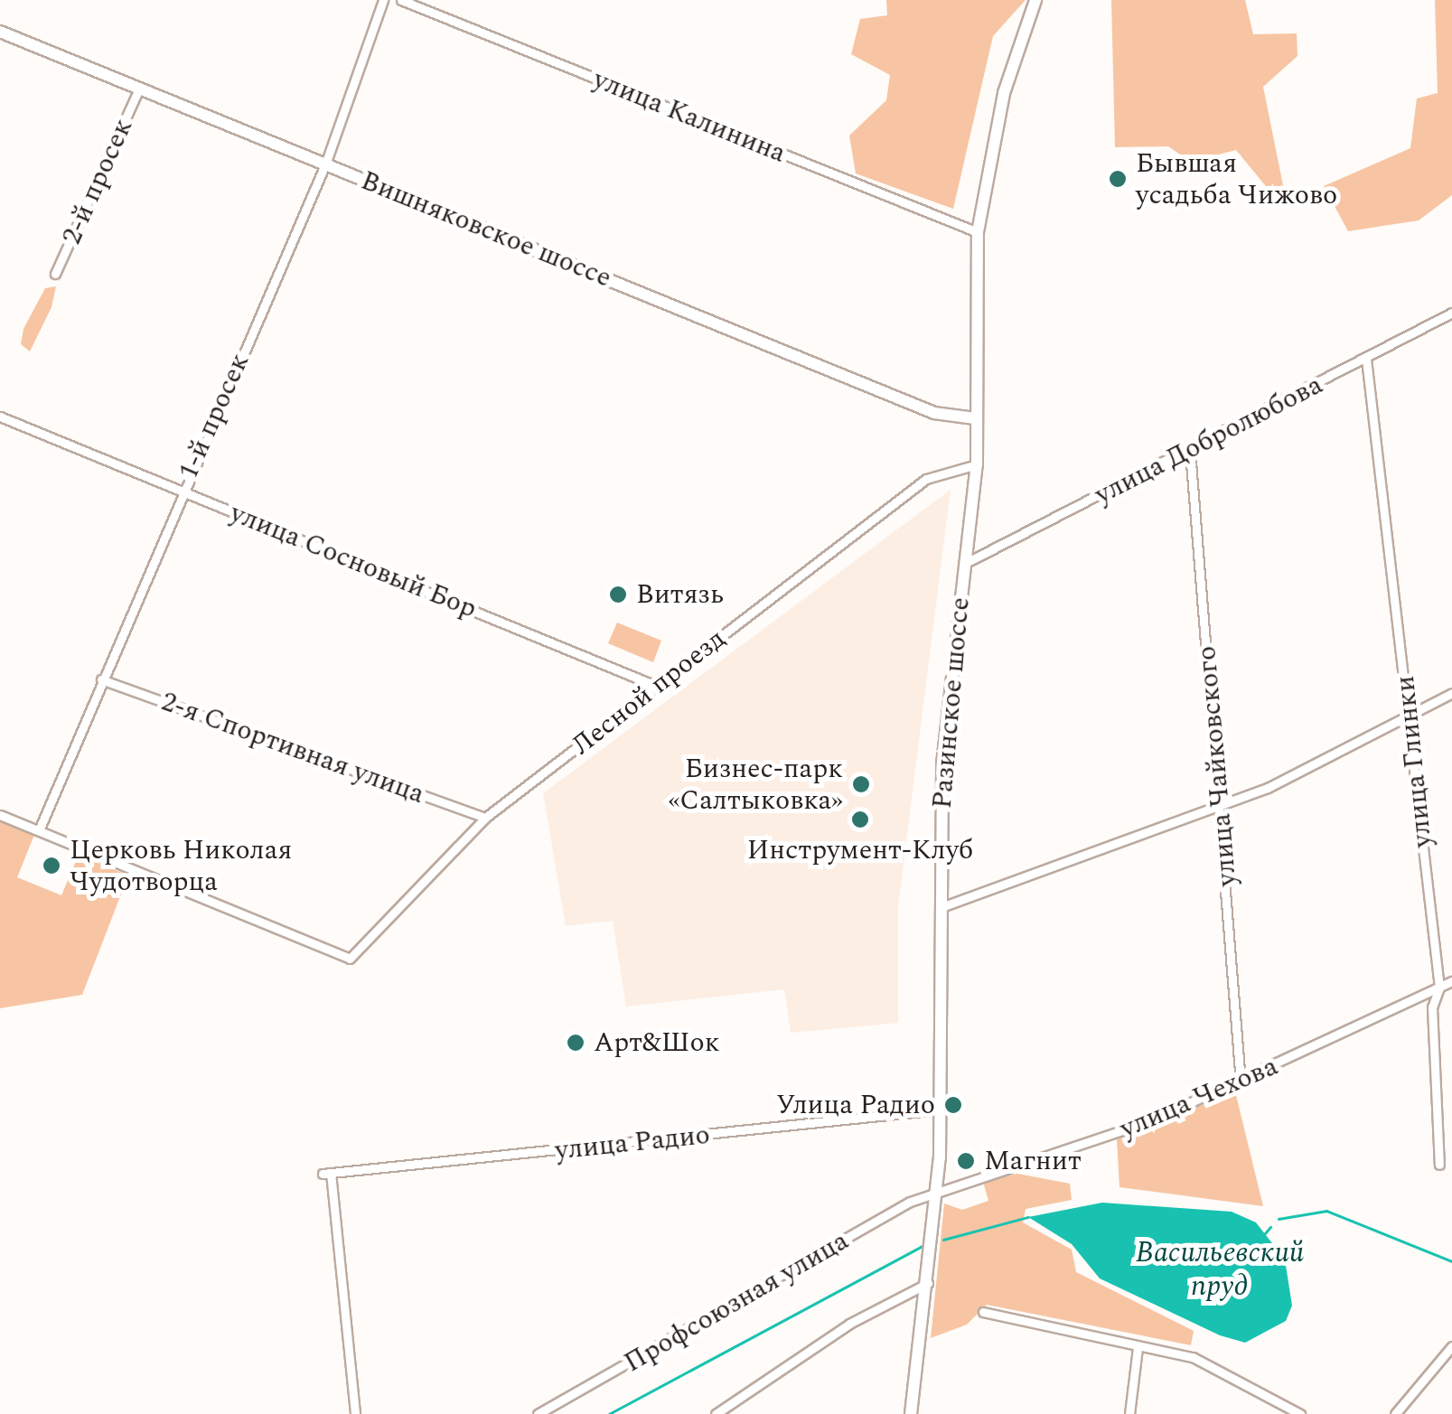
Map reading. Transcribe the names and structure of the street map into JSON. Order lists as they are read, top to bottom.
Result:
{
  "streets": {
    "main road": ["Вишняковское шоссе", "Разинское шоссе"],
    "street": [
      "улица Калинина",
      "2-й просек",
      "1-й просек",
      "улица Добролюбова",
      "улица Сосновый Бор",
      "Лесной проезд",
      "2-я Спортивная улица",
      "улица Глинки",
      "улица Чайковского",
      "улица Чехова",
      "улица Радио",
      "Профсоюзная улица"
    ]
  },
  "crossings": [
    ["улица Калинина", "Разинское шоссе"],
    ["2-й просек", "Вишняковское шоссе"],
    ["Вишняковское шоссе", "1-й просек"],
    ["Вишняковское шоссе", "Разинское шоссе"],
    ["1-й просек", "улица Сосновый Бор"],
    ["1-й просек", "Лесной проезд"],
    ["1-й просек", "2-я Спортивная улица"],
    ["улица Добролюбова", "Разинское шоссе"],
    ["улица Добролюбова", "улица Глинки"],
    ["улица Добролюбова", "улица Чайковского"],
    ["улица Сосновый Бор", "Лесной проезд"],
    ["Лесной проезд", "Разинское шоссе"],
    ["Лесной проезд", "2-я Спортивная улица"],
    ["Разинское шоссе", "улица Чехова"],
    ["Разинское шоссе", "улица Радио"],
    ["Разинское шоссе", "Профсоюзная улица"],
    ["улица Глинки", "улица Чехова"],
    ["улица Чайковского", "улица Чехова"],
    ["улица Чехова", "Профсоюзная улица"]
  ],
  "water": ["Васильевский пруд"],
  "places": [
    "Бывшая усадьба Чижово",
    "Витязь",
    "Бизнес-парк «Салтыковка»",
    "Инструмент-Клуб",
    "Церковь Николая Чудотворца",
    "Арт&Шок",
    "Улица Радио",
    "Магнит"
  ]
}
